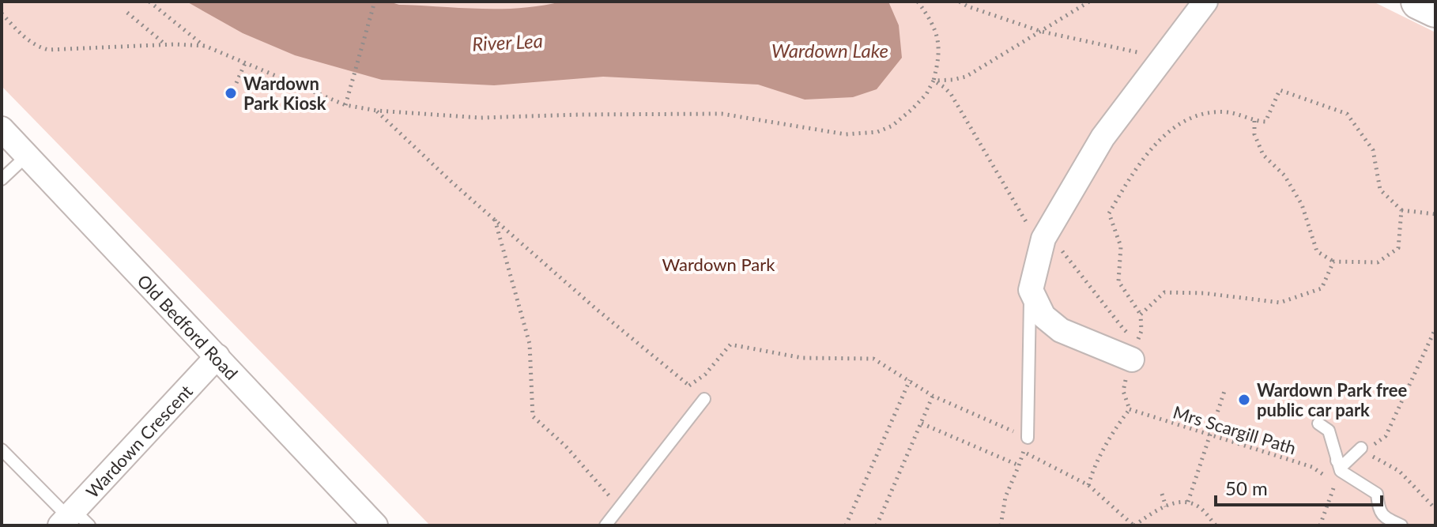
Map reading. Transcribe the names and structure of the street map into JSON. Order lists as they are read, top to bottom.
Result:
{
  "streets": {
    "street": ["Old Bedford Road", "Wardown Crescent"],
    "path": ["Mrs Scargill Path"]
  },
  "crossings": [
    ["Old Bedford Road", "Wardown Crescent"]
  ],
  "water": ["River Lea", "Wardown Lake"],
  "parks": ["Wardown Park"],
  "places": ["Wardown Park Kiosk", "Wardown Park free public car park"],
  "scale_bar": "50 m"
}
